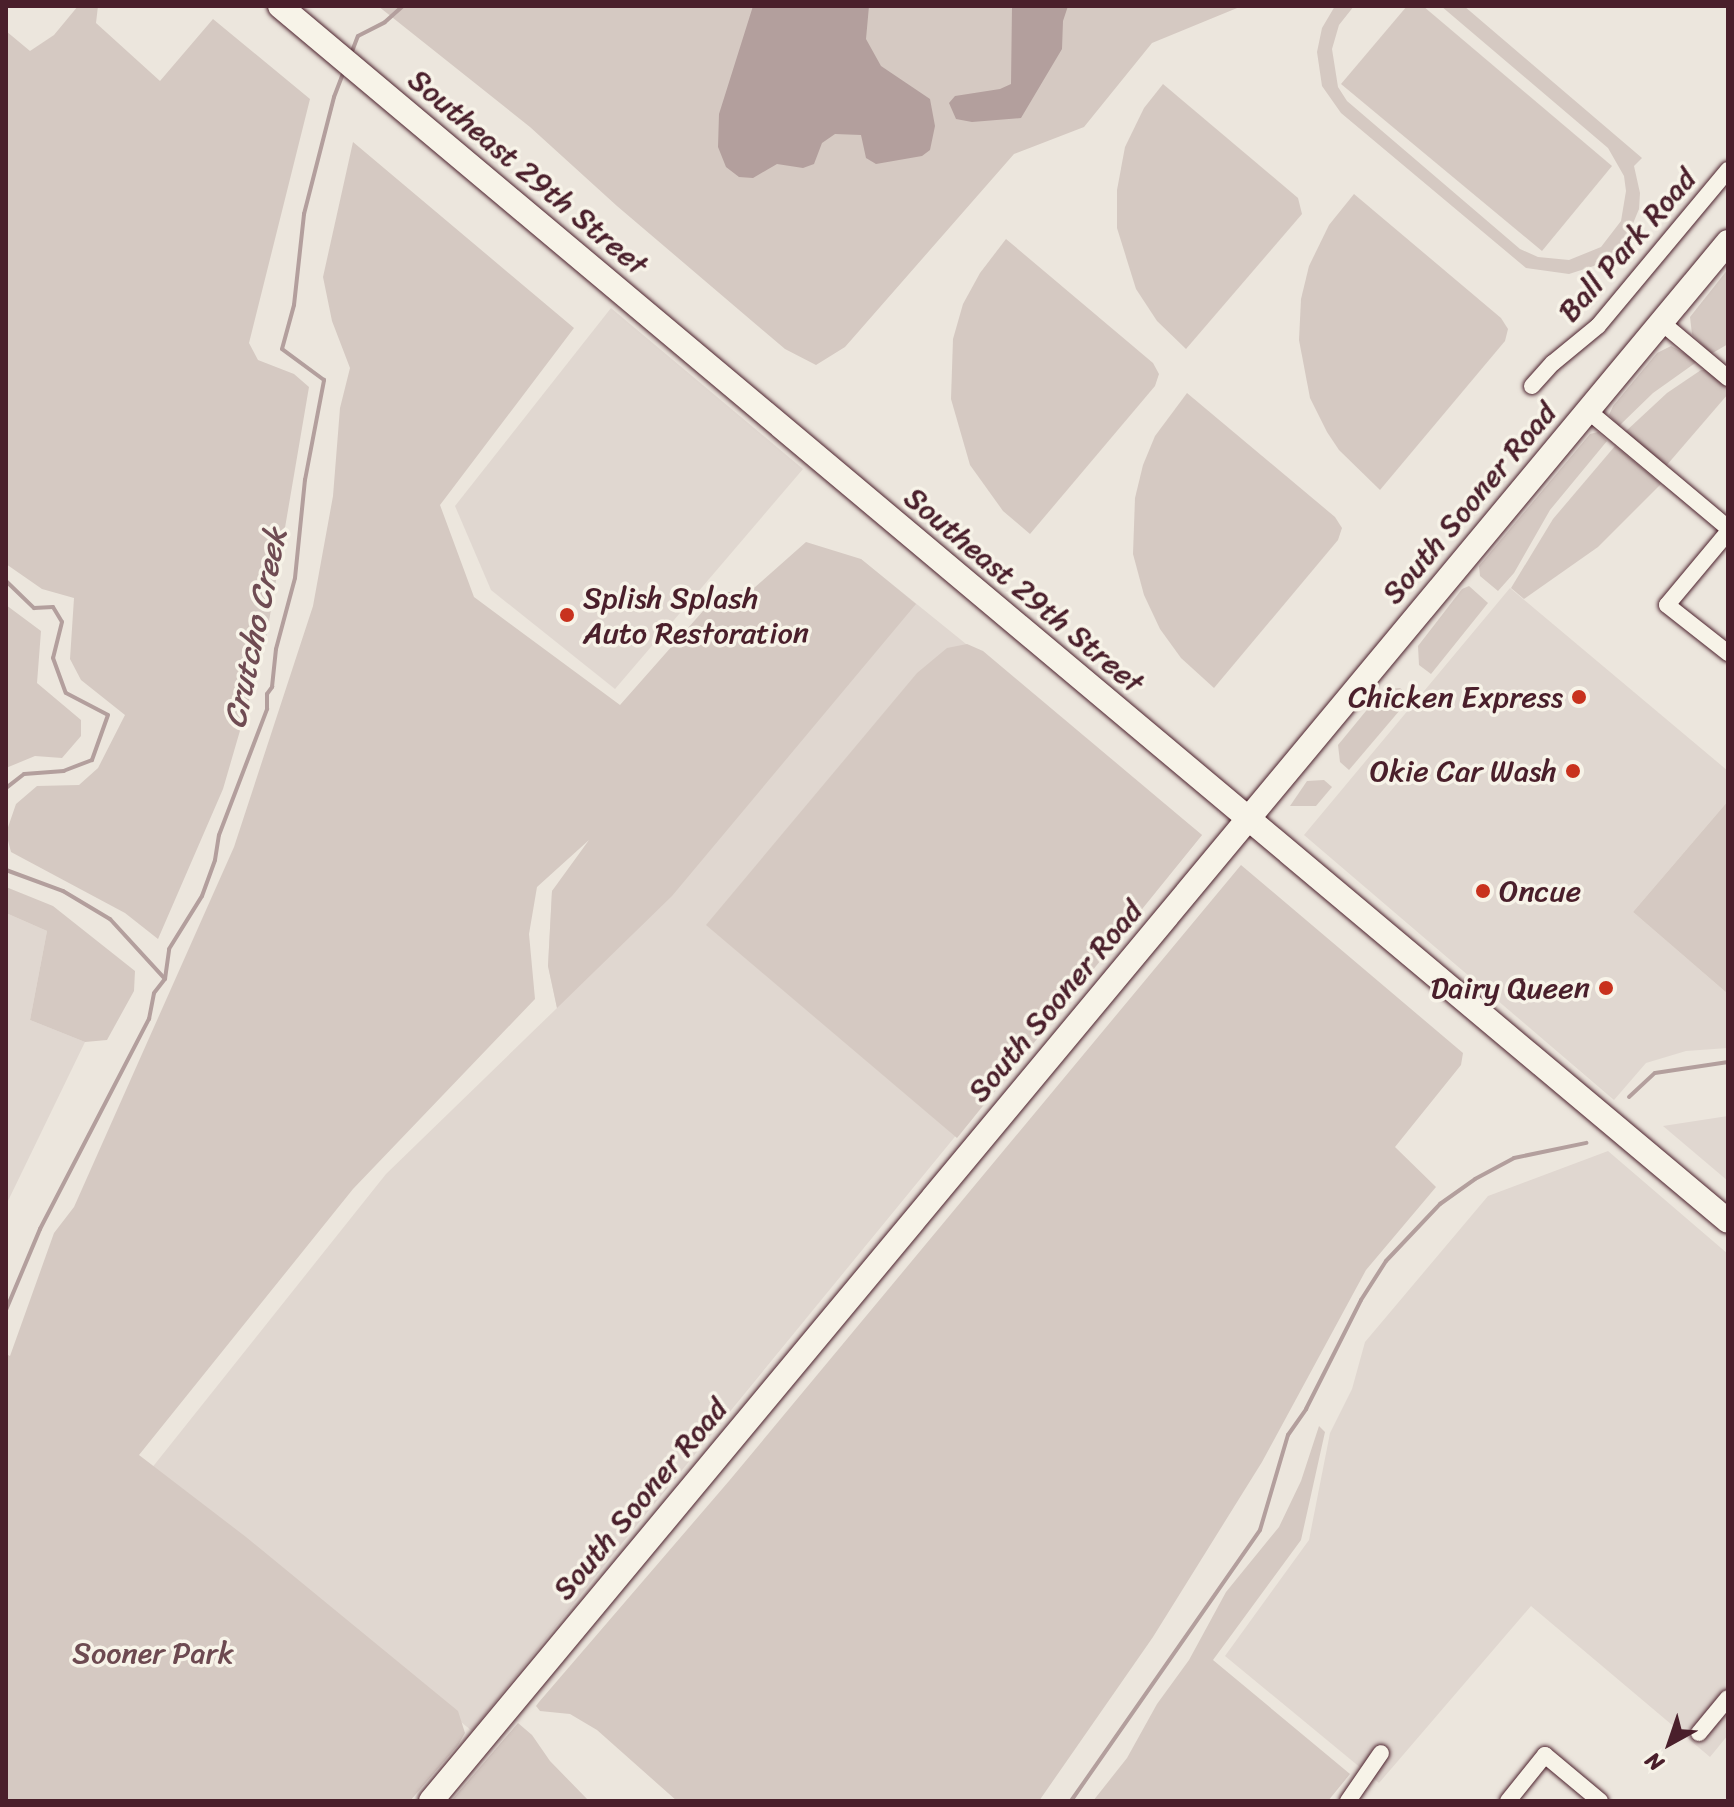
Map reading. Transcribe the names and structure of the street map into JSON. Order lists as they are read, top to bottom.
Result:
{
  "streets": {
    "main road": ["Southeast 29th Street", "South Sooner Road"],
    "street": ["Ball Park Road"]
  },
  "crossings": [
    ["Southeast 29th Street", "South Sooner Road"]
  ],
  "water": ["Crutcho Creek"],
  "parks": ["Sooner Park"],
  "places": [
    "Splish Splash Auto Restoration",
    "Chicken Express",
    "Okie Car Wash",
    "Oncue",
    "Dairy Queen"
  ],
  "north": "bottom left"
}
